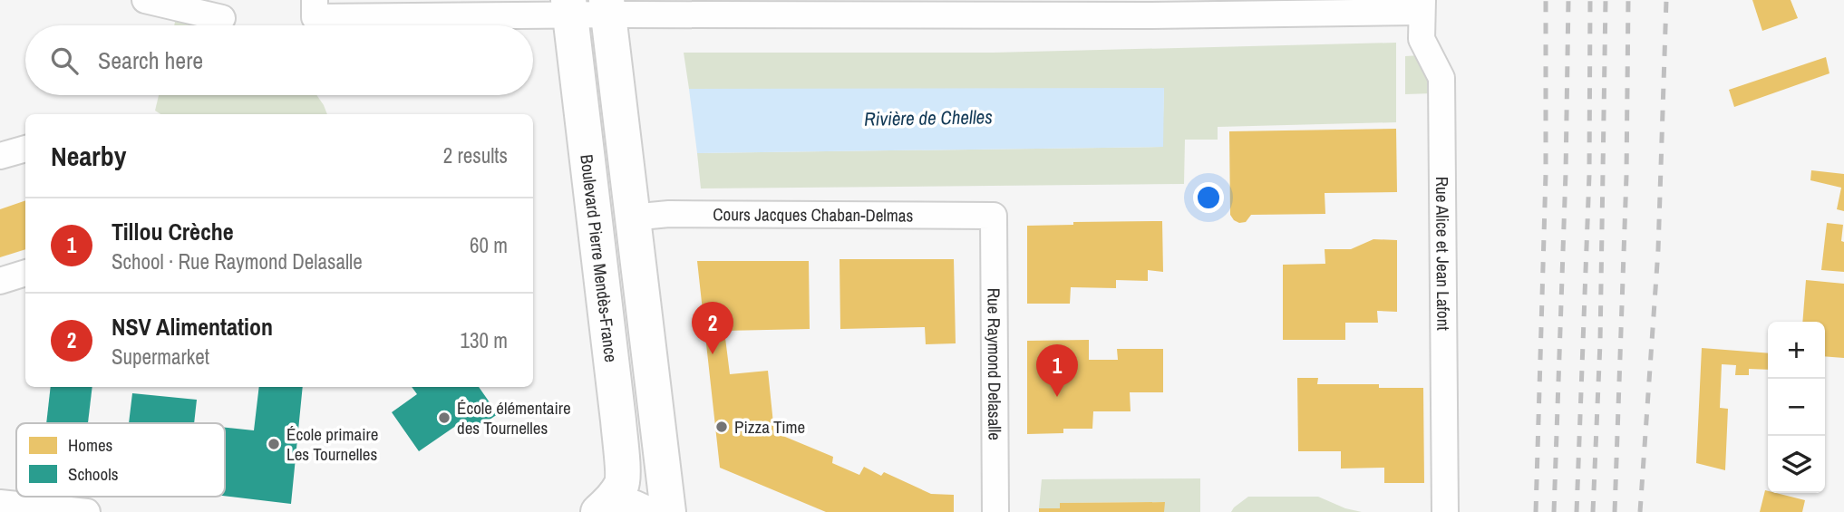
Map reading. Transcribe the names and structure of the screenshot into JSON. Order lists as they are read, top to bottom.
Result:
{
  "streets": {
    "main road": ["Boulevard Pierre Mendès-France"],
    "street": ["Cours Jacques Chaban-Delmas", "Rue Alice et Jean Lafont", "Rue Raymond Delasalle"]
  },
  "crossings": [
    ["Cours Jacques Chaban-Delmas", "Rue Raymond Delasalle"]
  ],
  "water": ["Rivière de Chelles"],
  "places": ["École élémentaire des Tournelles", "Pizza Time", "École primaire Les Tournelles"],
  "legend": ["Homes", "Schools"],
  "page": {
    "search": "Search here",
    "heading": ["Nearby", "2 results"],
    "list": [
      {
        "mark": "1",
        "name": "Tillou Crèche",
        "note": "School · Rue Raymond Delasalle",
        "value": "60 m"
      },
      {
        "mark": "2",
        "name": "NSV Alimentation",
        "note": "Supermarket",
        "value": "130 m"
      }
    ],
    "pins": ["2", "1"],
    "map_buttons": ["+", "−"]
  }
}
